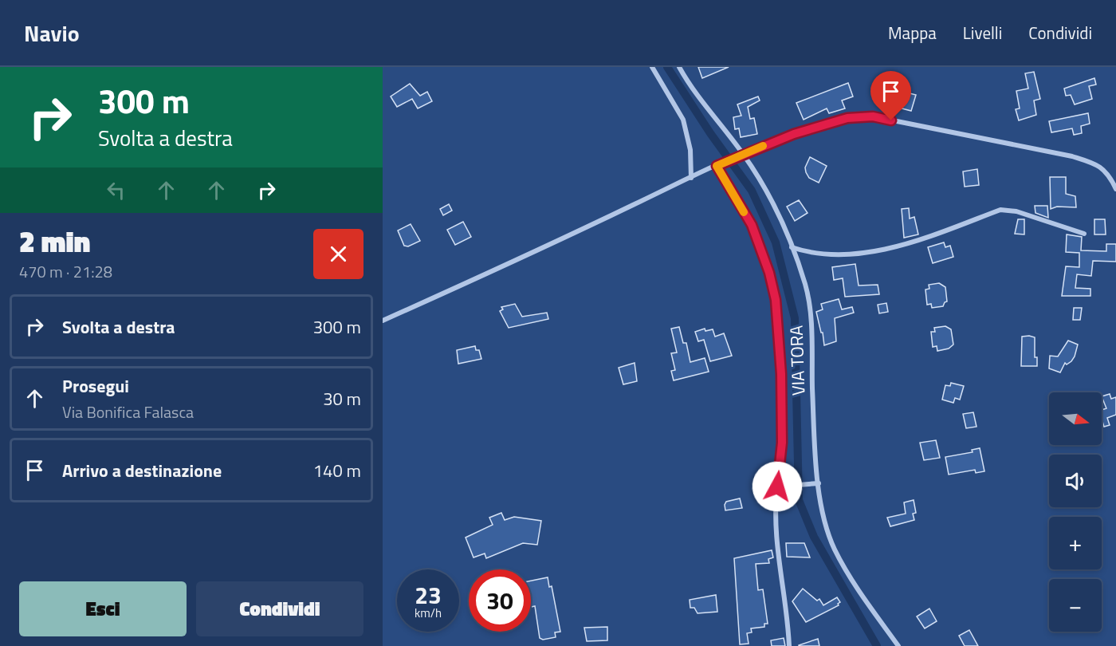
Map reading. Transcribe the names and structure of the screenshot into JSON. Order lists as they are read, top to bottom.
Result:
{
  "streets": {
    "street": ["VIA TORA"]
  },
  "north": "right",
  "page": {
    "header": "Navio",
    "nav": ["Mappa", "Livelli", "Condividi"],
    "turn": ["300 m", "Svolta a destra"],
    "heading": ["2 min", "470 m · 21:28"],
    "list": [
      {
        "name": "Svolta a destra",
        "value": "300 m"
      },
      {
        "name": "Prosegui",
        "note": "Via Bonifica Falasca",
        "value": "30 m"
      },
      {
        "name": "Arrivo a destinazione",
        "value": "140 m"
      }
    ],
    "map_buttons": ["+", "−"],
    "speed": "23 km/h",
    "limit": "30",
    "buttons": ["Esci", "Condividi"]
  }
}
